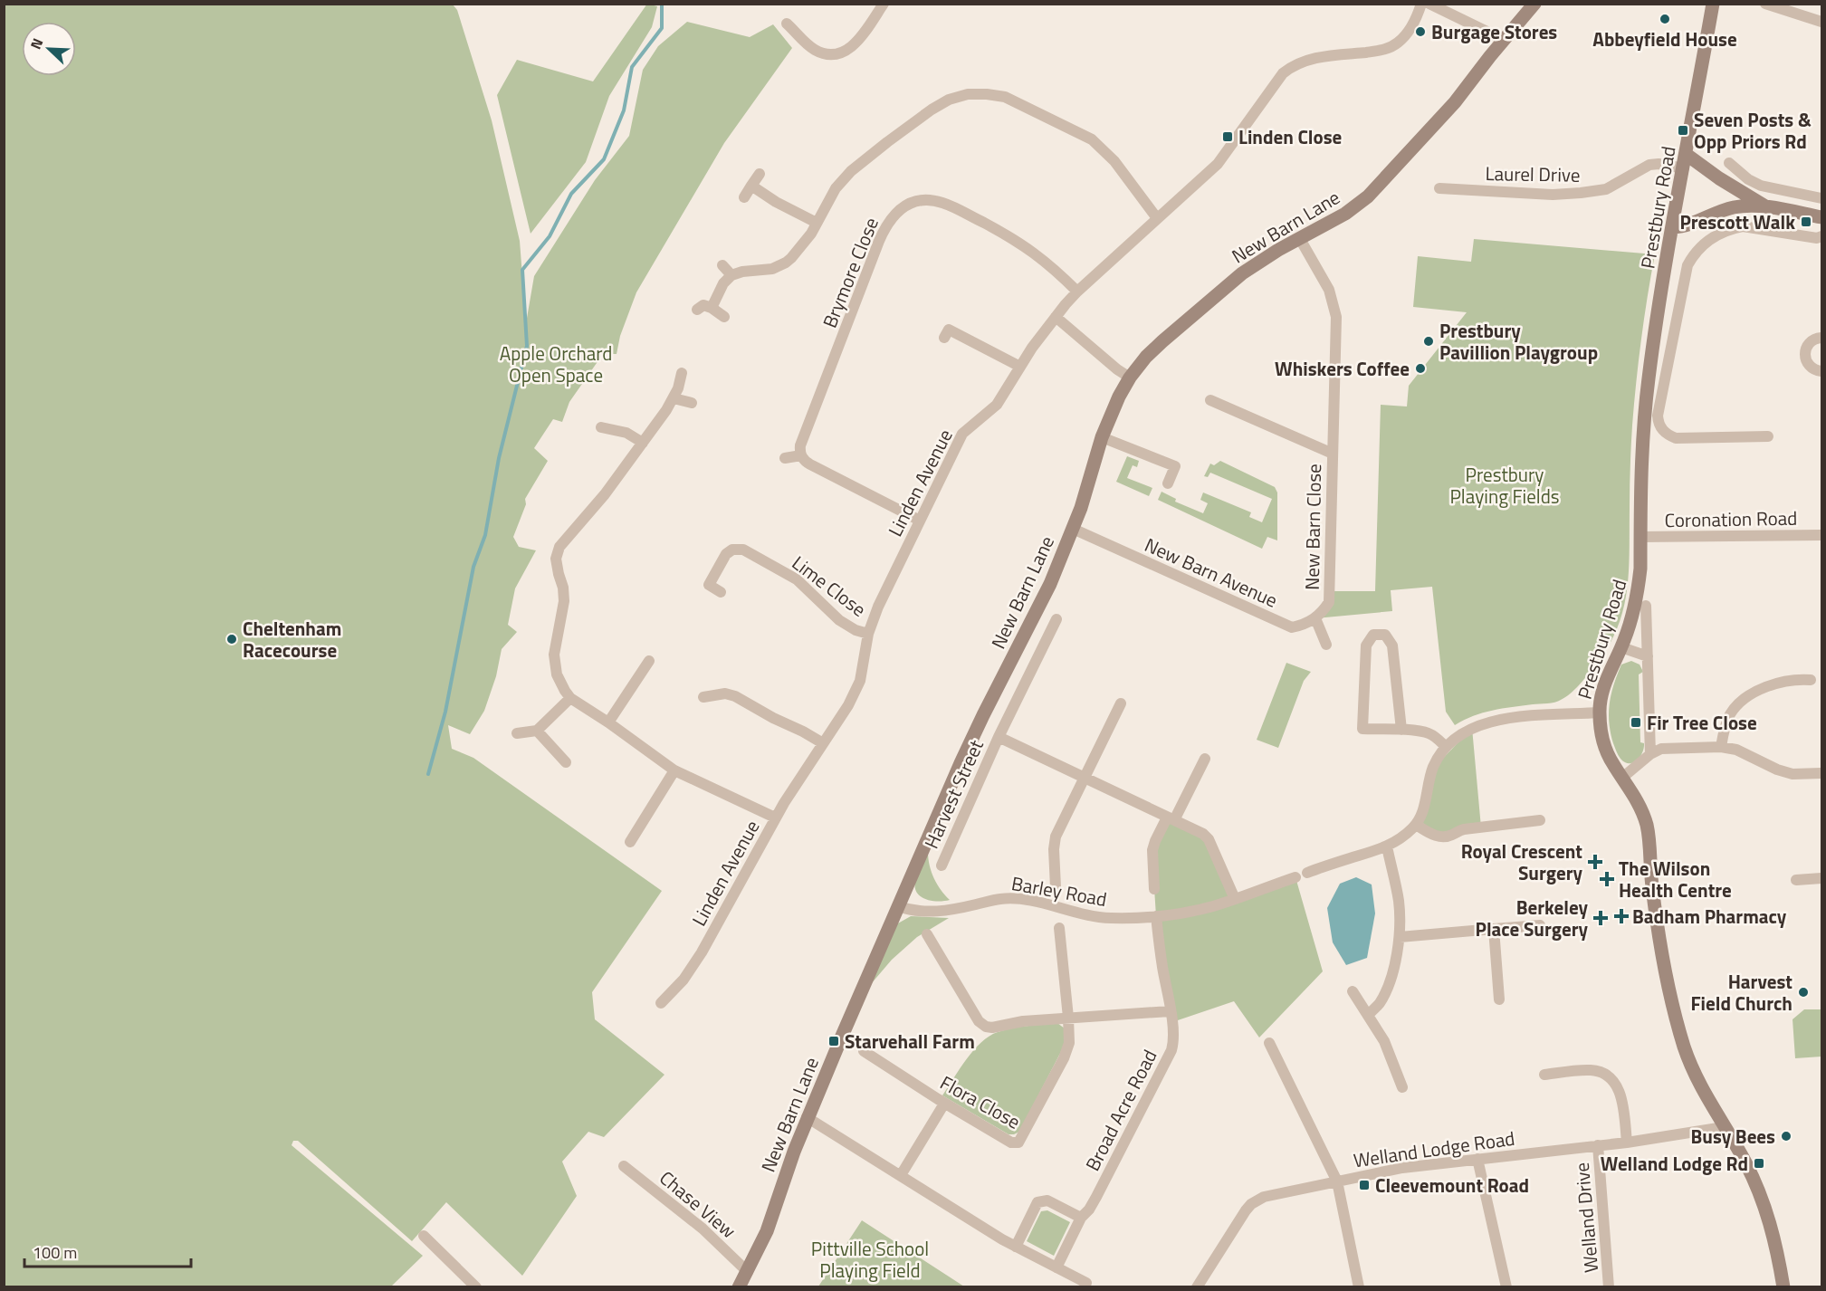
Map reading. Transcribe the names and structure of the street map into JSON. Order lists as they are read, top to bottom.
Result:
{
  "streets": {
    "main road": ["Prestbury Road", "New Barn Lane"],
    "street": [
      "Laurel Drive",
      "Brymore Close",
      "Linden Avenue",
      "Coronation Road",
      "New Barn Close",
      "New Barn Avenue",
      "Lime Close",
      "Harvest Street",
      "Barley Road",
      "Flora Close",
      "Broad Acre Road",
      "Welland Lodge Road",
      "Chase View",
      "Welland Drive"
    ]
  },
  "crossings": [
    ["Laurel Drive", "Prestbury Road"],
    ["Prestbury Road", "Coronation Road"],
    ["Prestbury Road", "Welland Lodge Road"],
    ["New Barn Lane", "New Barn Close"],
    ["New Barn Lane", "New Barn Avenue"],
    ["New Barn Lane", "Barley Road"],
    ["New Barn Lane", "Chase View"],
    ["Brymore Close", "Linden Avenue"],
    ["Linden Avenue", "Lime Close"],
    ["New Barn Close", "New Barn Avenue"],
    ["Harvest Street", "Barley Road"],
    ["Barley Road", "Broad Acre Road"],
    ["Welland Lodge Road", "Welland Drive"]
  ],
  "parks": ["Apple Orchard Open Space", "Prestbury Playing Fields", "Pittville School Playing Field"],
  "places": {
    "other": [
      "Abbeyfield House",
      "Burgage Stores",
      "Prestbury Pavillion Playgroup",
      "Whiskers Coffee",
      "Cheltenham Racecourse",
      "Harvest Field Church",
      "Busy Bees"
    ],
    "transit": [
      "Seven Posts & Opp Priors Rd",
      "Linden Close",
      "Prescott Walk",
      "Fir Tree Close",
      "Starvehall Farm",
      "Welland Lodge Rd",
      "Cleevemount Road"
    ],
    "health": [
      "Royal Crescent Surgery",
      "The Wilson Health Centre",
      "Badham Pharmacy",
      "Berkeley Place Surgery"
    ]
  },
  "scale_bar": "100 m",
  "north": "top left"
}
